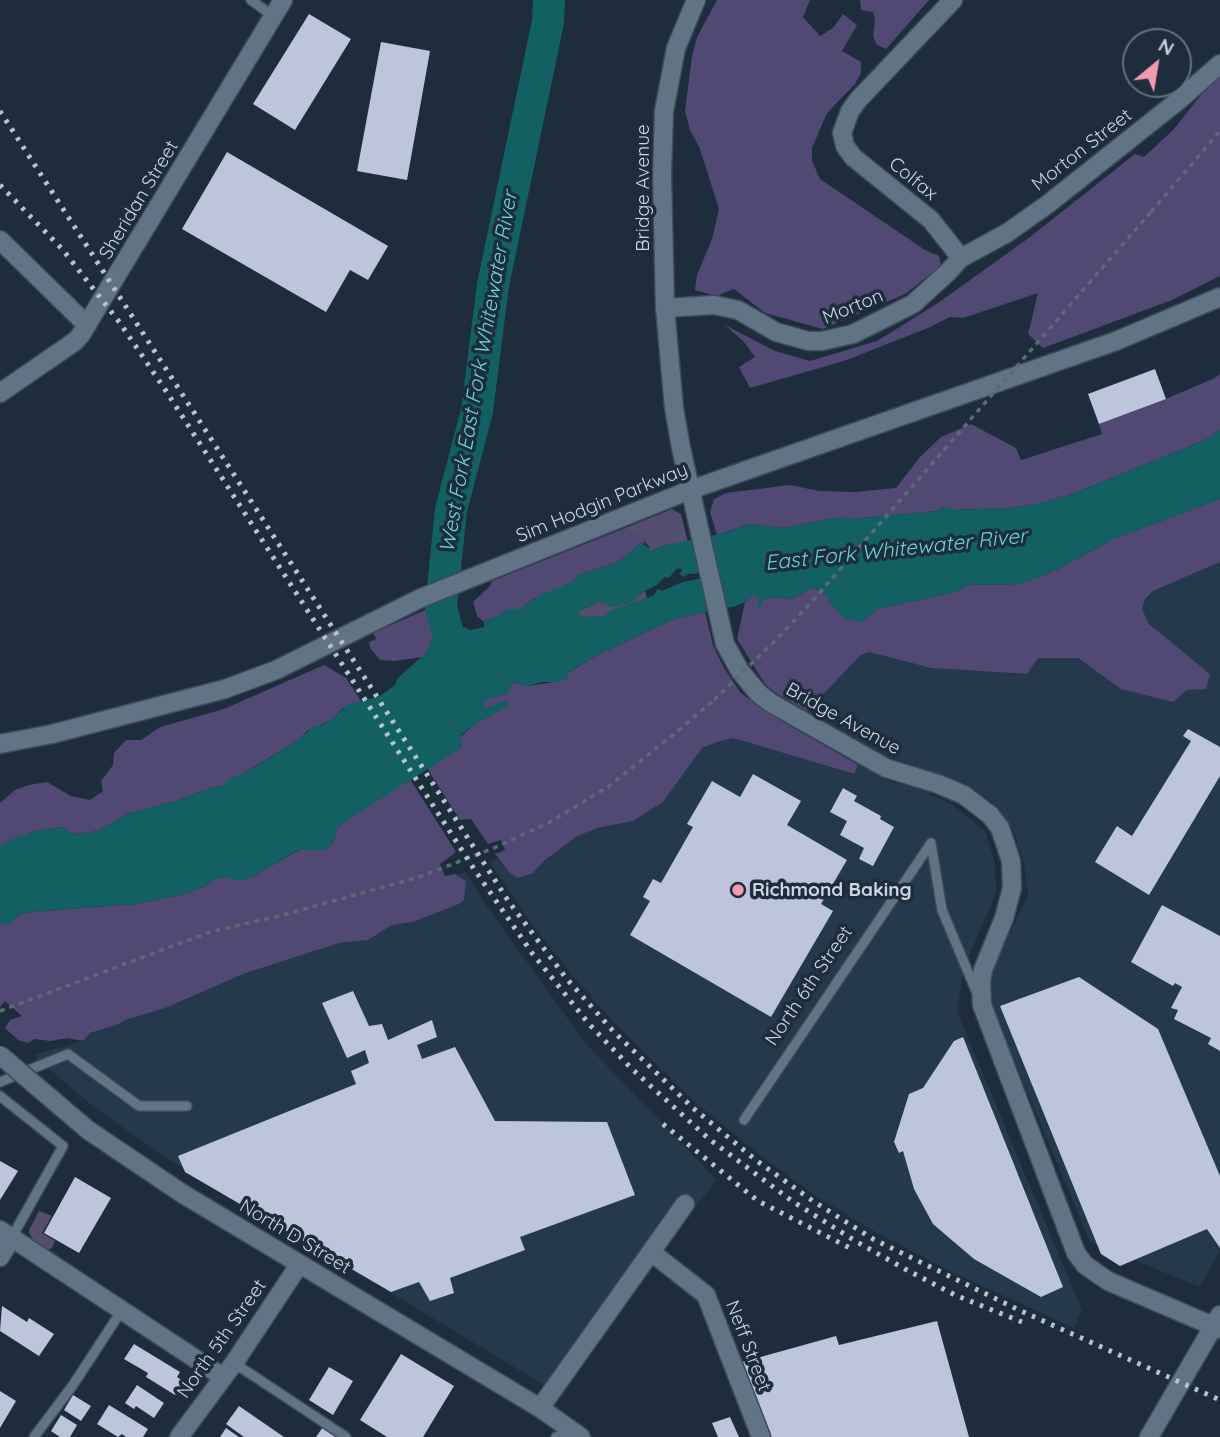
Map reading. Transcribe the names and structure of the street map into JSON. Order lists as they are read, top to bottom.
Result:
{
  "streets": {
    "street": [
      "Morton Street",
      "Colfax",
      "Bridge Avenue",
      "Sheridan Street",
      "Morton",
      "Sim Hodgin Parkway",
      "North D Street",
      "North 5th Street",
      "Neff Street"
    ],
    "lane": ["North 6th Street"]
  },
  "crossings": [
    ["Morton Street", "Colfax"],
    ["Morton Street", "Morton"],
    ["Colfax", "Morton"],
    ["Bridge Avenue", "Morton"],
    ["Bridge Avenue", "Sim Hodgin Parkway"],
    ["Bridge Avenue", "North 6th Street"],
    ["North D Street", "North 5th Street"]
  ],
  "water": ["West Fork East Fork Whitewater River", "East Fork Whitewater River"],
  "places": ["Richmond Baking"],
  "north": "top right"
}
